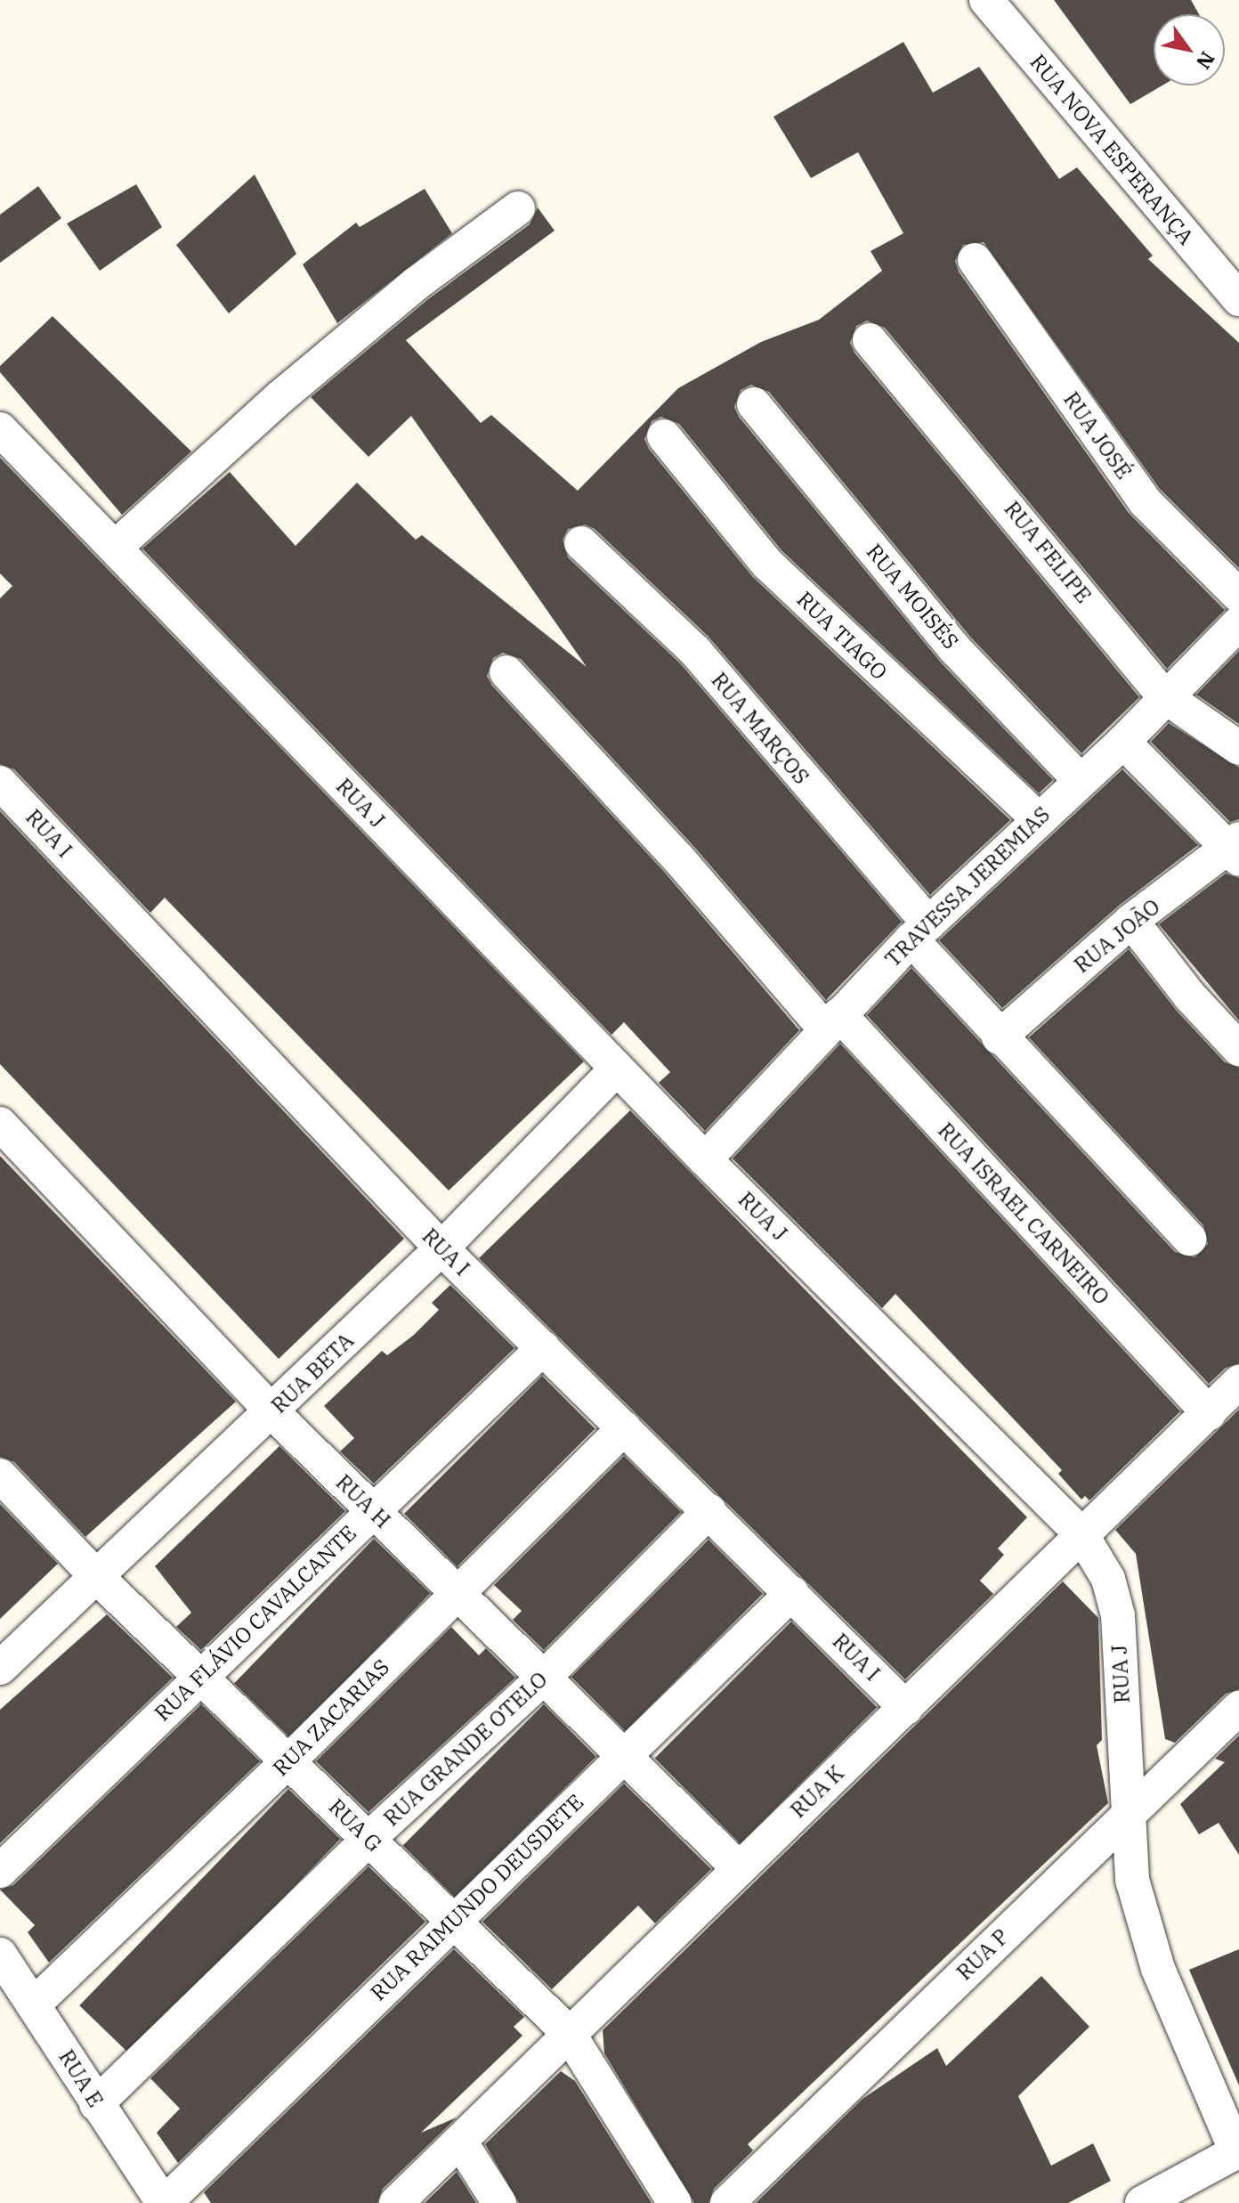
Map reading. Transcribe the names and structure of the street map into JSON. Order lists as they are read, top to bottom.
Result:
{
  "streets": {
    "street": [
      "RUA NOVA ESPERANÇA",
      "RUA JOSÉ",
      "RUA FELIPE",
      "RUA MOISÉS",
      "RUA TIAGO",
      "RUA MARÇOS",
      "RUA J",
      "RUA I",
      "TRAVESSA JEREMIAS",
      "RUA JOÃO",
      "RUA ISRAEL CARNEIRO",
      "RUA BETA",
      "RUA H",
      "RUA FLÁVIO CAVALCANTE",
      "RUA ZACARIAS",
      "RUA GRANDE OTELO",
      "RUA K",
      "RUA G",
      "RUA RAIMUNDO DEUSDETE",
      "RUA P",
      "RUA E"
    ]
  },
  "crossings": [
    ["RUA FELIPE", "TRAVESSA JEREMIAS"],
    ["RUA MOISÉS", "TRAVESSA JEREMIAS"],
    ["RUA TIAGO", "TRAVESSA JEREMIAS"],
    ["RUA MARÇOS", "TRAVESSA JEREMIAS"],
    ["RUA MARÇOS", "RUA JOÃO"],
    ["RUA J", "TRAVESSA JEREMIAS"],
    ["RUA J", "RUA BETA"],
    ["RUA J", "RUA K"],
    ["RUA J", "RUA P"],
    ["RUA I", "RUA BETA"],
    ["RUA I", "RUA FLÁVIO CAVALCANTE"],
    ["RUA I", "RUA ZACARIAS"],
    ["RUA I", "RUA GRANDE OTELO"],
    ["RUA I", "RUA K"],
    ["RUA I", "RUA RAIMUNDO DEUSDETE"],
    ["TRAVESSA JEREMIAS", "RUA ISRAEL CARNEIRO"],
    ["RUA ISRAEL CARNEIRO", "RUA K"],
    ["RUA BETA", "RUA H"],
    ["RUA BETA", "RUA G"],
    ["RUA H", "RUA FLÁVIO CAVALCANTE"],
    ["RUA H", "RUA ZACARIAS"],
    ["RUA H", "RUA GRANDE OTELO"],
    ["RUA H", "RUA K"],
    ["RUA H", "RUA RAIMUNDO DEUSDETE"],
    ["RUA FLÁVIO CAVALCANTE", "RUA G"],
    ["RUA ZACARIAS", "RUA G"],
    ["RUA ZACARIAS", "RUA E"],
    ["RUA GRANDE OTELO", "RUA G"],
    ["RUA GRANDE OTELO", "RUA E"],
    ["RUA K", "RUA G"],
    ["RUA G", "RUA RAIMUNDO DEUSDETE"],
    ["RUA RAIMUNDO DEUSDETE", "RUA E"]
  ],
  "north": "bottom right"
}
